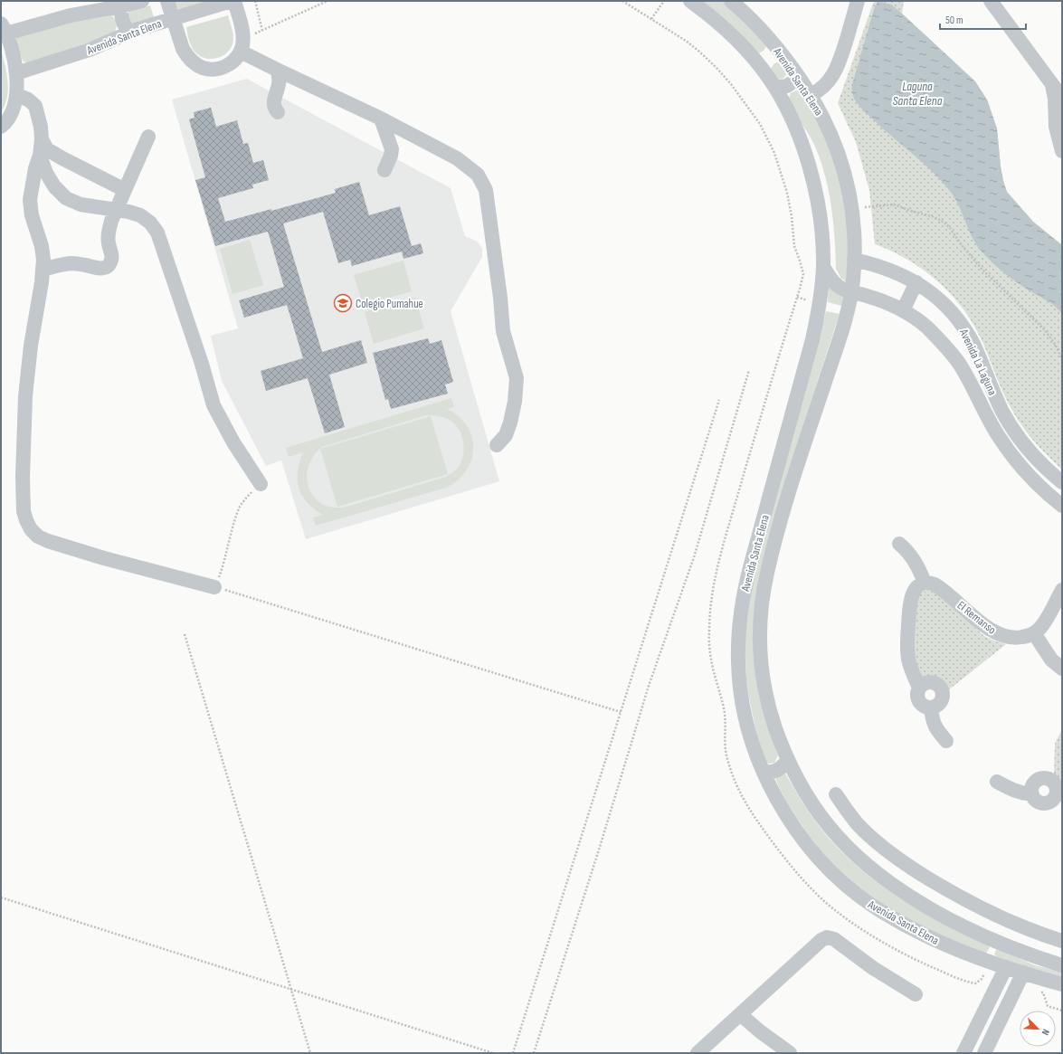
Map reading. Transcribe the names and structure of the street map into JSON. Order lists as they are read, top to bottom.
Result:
{
  "streets": {
    "street": ["Avenida Santa Elena", "Avenida La Laguna", "El Remanso"]
  },
  "crossings": [
    ["Avenida Santa Elena", "Avenida La Laguna"]
  ],
  "water": ["Laguna Santa Elena"],
  "places": {
    "school or university": ["Colegio Pumahue"]
  },
  "scale_bar": "50 m",
  "north": "bottom right"
}
